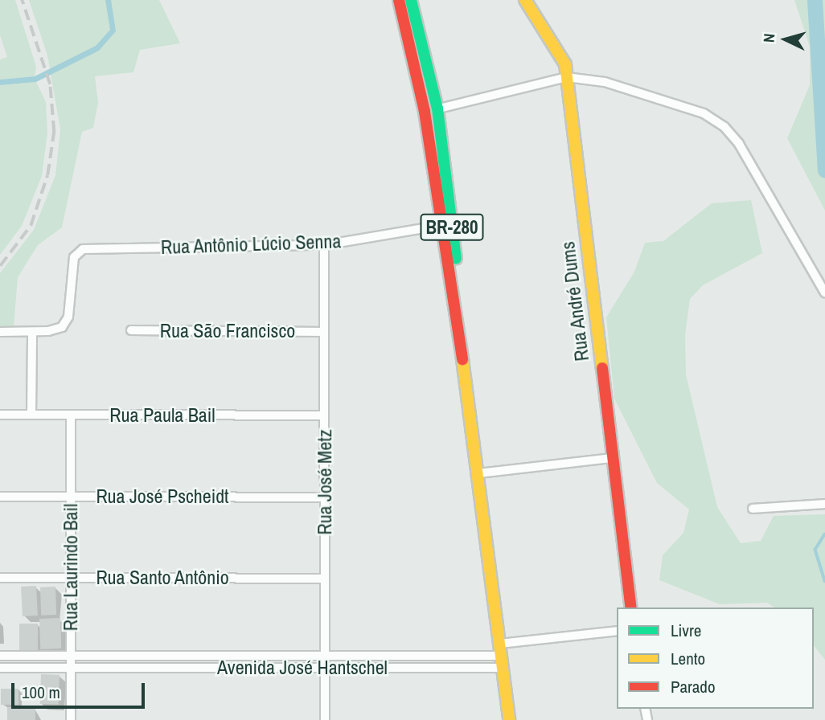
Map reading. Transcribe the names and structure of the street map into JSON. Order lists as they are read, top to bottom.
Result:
{
  "streets": {
    "main road": ["BR-280", "Rua André Dums"],
    "street": [
      "Rua Antônio Lúcio Senna",
      "Rua São Francisco",
      "Rua Paula Bail",
      "Rua José Metz",
      "Rua José Pscheidt",
      "Rua Laurindo Bail",
      "Rua Santo Antônio",
      "Avenida José Hantschel"
    ]
  },
  "crossings": [
    ["BR-280", "Rua Antônio Lúcio Senna"],
    ["BR-280", "Avenida José Hantschel"],
    ["Rua Antônio Lúcio Senna", "Rua José Metz"],
    ["Rua São Francisco", "Rua José Metz"],
    ["Rua Paula Bail", "Rua José Metz"],
    ["Rua Paula Bail", "Rua Laurindo Bail"],
    ["Rua José Metz", "Rua José Pscheidt"],
    ["Rua José Metz", "Rua Santo Antônio"],
    ["Rua José Metz", "Avenida José Hantschel"],
    ["Rua José Pscheidt", "Rua Laurindo Bail"],
    ["Rua Laurindo Bail", "Rua Santo Antônio"],
    ["Rua Laurindo Bail", "Avenida José Hantschel"]
  ],
  "legend": ["Livre", "Lento", "Parado"],
  "scale_bar": "100 m",
  "north": "left"
}
